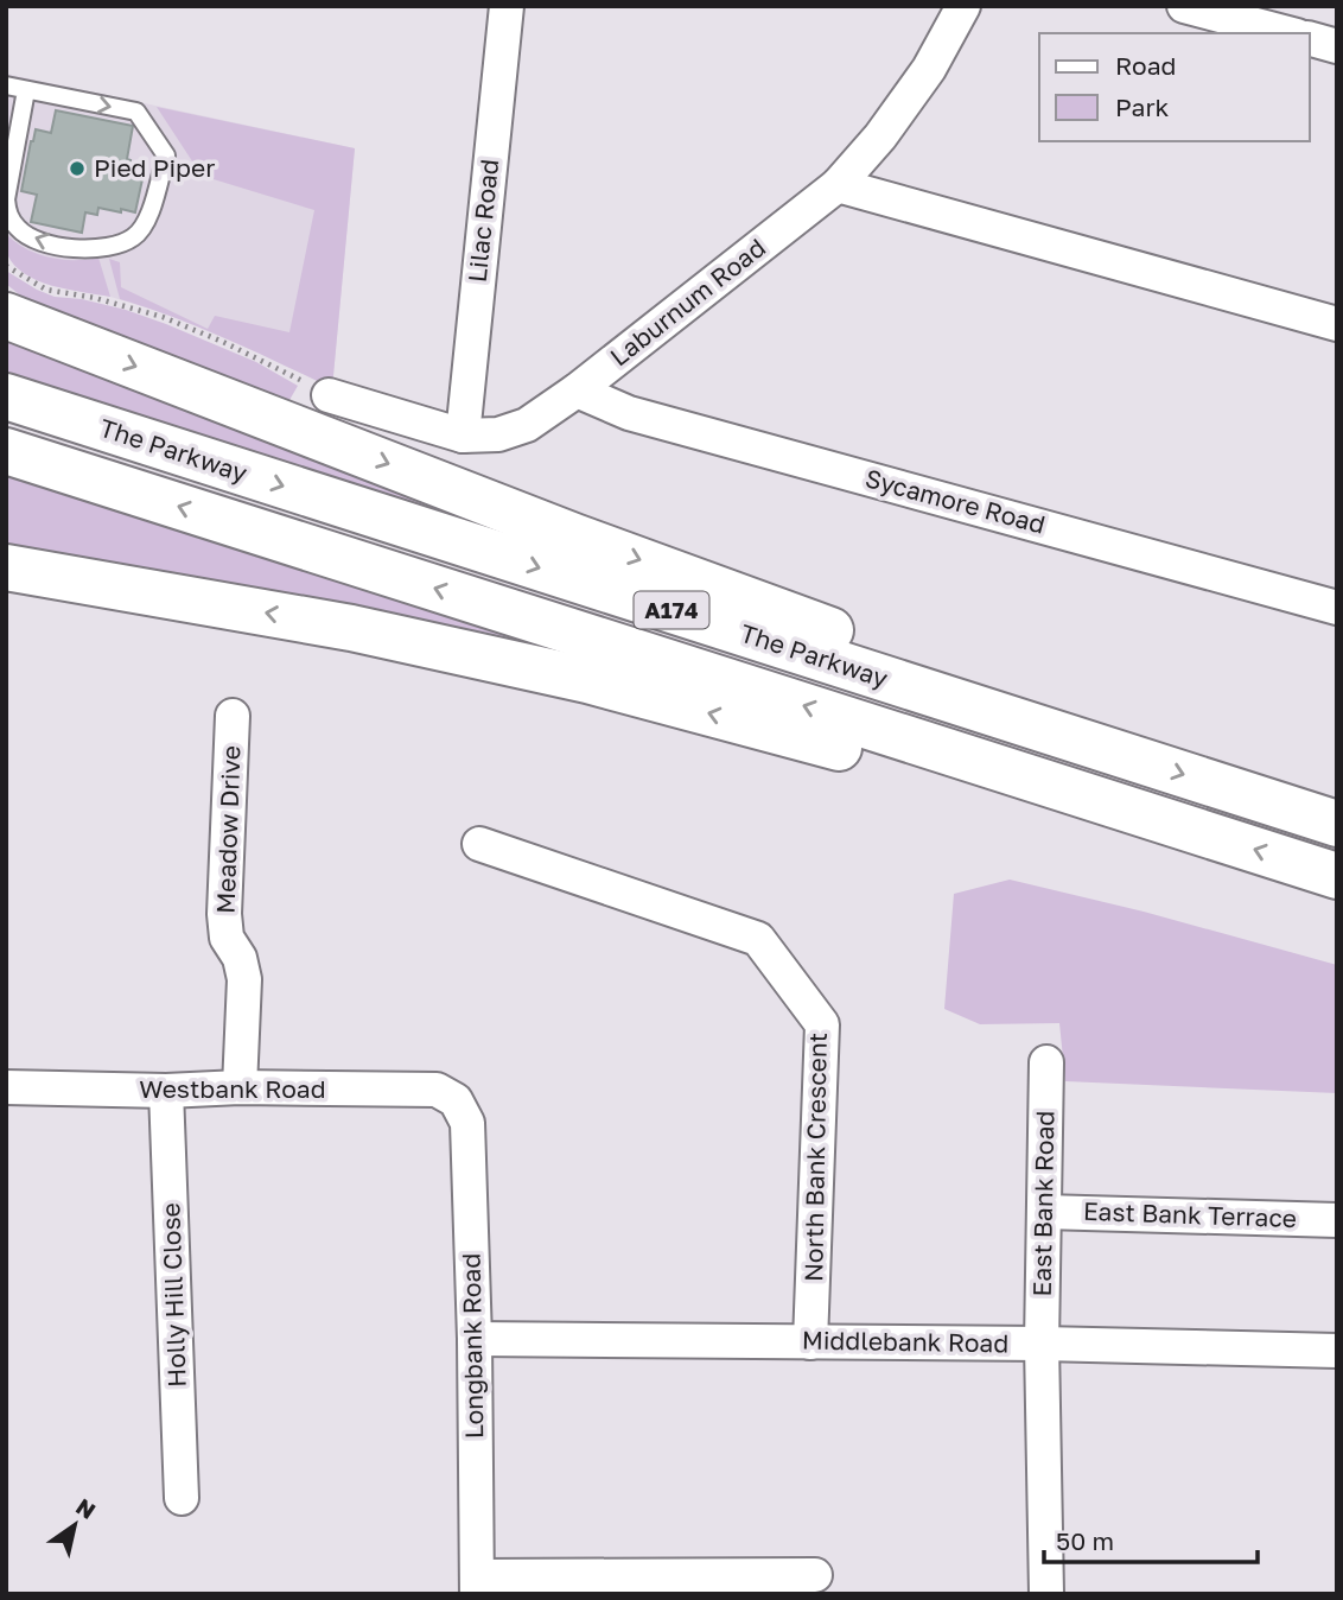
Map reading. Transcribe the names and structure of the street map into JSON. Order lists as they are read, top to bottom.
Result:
{
  "streets": {
    "highway": ["The Parkway", "A174"],
    "street": [
      "Lilac Road",
      "Laburnum Road",
      "Sycamore Road",
      "Meadow Drive",
      "Westbank Road",
      "North Bank Crescent",
      "East Bank Road",
      "East Bank Terrace",
      "Holly Hill Close",
      "Middlebank Road",
      "Longbank Road"
    ]
  },
  "crossings": [
    ["Lilac Road", "Laburnum Road"],
    ["Laburnum Road", "Sycamore Road"],
    ["The Parkway", "A174"],
    ["Meadow Drive", "Westbank Road"],
    ["Westbank Road", "Holly Hill Close"],
    ["Westbank Road", "Longbank Road"],
    ["North Bank Crescent", "Middlebank Road"],
    ["East Bank Road", "East Bank Terrace"],
    ["East Bank Road", "Middlebank Road"],
    ["Middlebank Road", "Longbank Road"]
  ],
  "places": ["Pied Piper"],
  "legend": ["Road", "Park"],
  "scale_bar": "50 m",
  "north": "top right"
}
